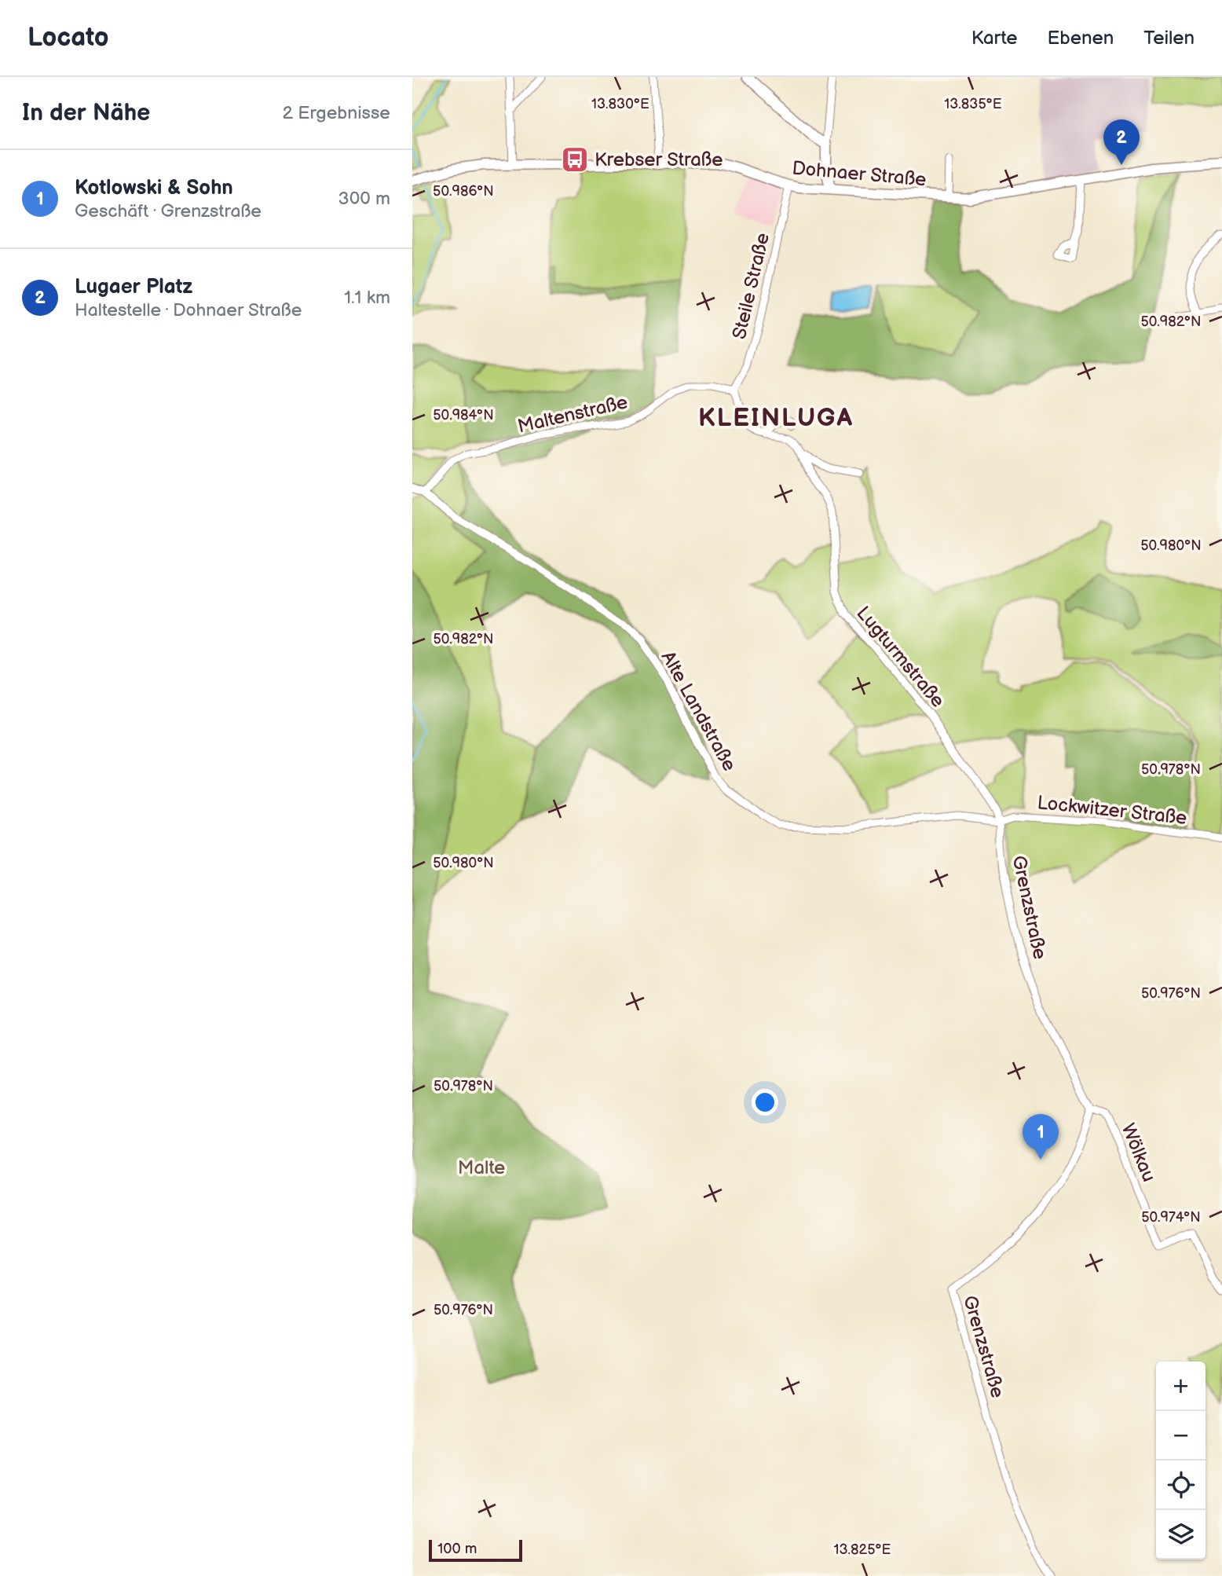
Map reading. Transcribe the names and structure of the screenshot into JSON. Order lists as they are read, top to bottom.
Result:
{
  "streets": {
    "main road": ["Dohnaer Straße"],
    "street": [
      "Steile Straße",
      "Maltenstraße",
      "Lugturmstraße",
      "Alte Landstraße",
      "Lockwitzer Straße",
      "Grenzstraße",
      "Wölkau"
    ]
  },
  "crossings": [
    ["Dohnaer Straße", "Steile Straße"],
    ["Steile Straße", "Maltenstraße"],
    ["Maltenstraße", "Alte Landstraße"],
    ["Lugturmstraße", "Alte Landstraße"],
    ["Lugturmstraße", "Lockwitzer Straße"],
    ["Lugturmstraße", "Grenzstraße"],
    ["Alte Landstraße", "Lockwitzer Straße"],
    ["Alte Landstraße", "Grenzstraße"],
    ["Lockwitzer Straße", "Grenzstraße"],
    ["Grenzstraße", "Wölkau"]
  ],
  "districts": ["KLEINLUGA"],
  "parks": ["Malte"],
  "places": {
    "bus stop": ["Krebser Straße"]
  },
  "scale_bar": "100 m",
  "page": {
    "header": "Locato",
    "nav": ["Karte", "Ebenen", "Teilen"],
    "heading": ["In der Nähe", "2 Ergebnisse"],
    "pins": ["2", "1"],
    "list": [
      {
        "mark": "1",
        "name": "Kotlowski & Sohn",
        "note": "Geschäft · Grenzstraße",
        "value": "300 m"
      },
      {
        "mark": "2",
        "name": "Lugaer Platz",
        "note": "Haltestelle · Dohnaer Straße",
        "value": "1.1 km"
      }
    ],
    "map_buttons": ["+", "−"],
    "scale": "100 m"
  },
  "coordinates": [
    "13.830°E",
    "13.835°E",
    "50.986°N",
    "50.982°N",
    "50.984°N",
    "50.980°N",
    "50.978°N",
    "50.976°N",
    "50.974°N",
    "13.825°E"
  ]
}
